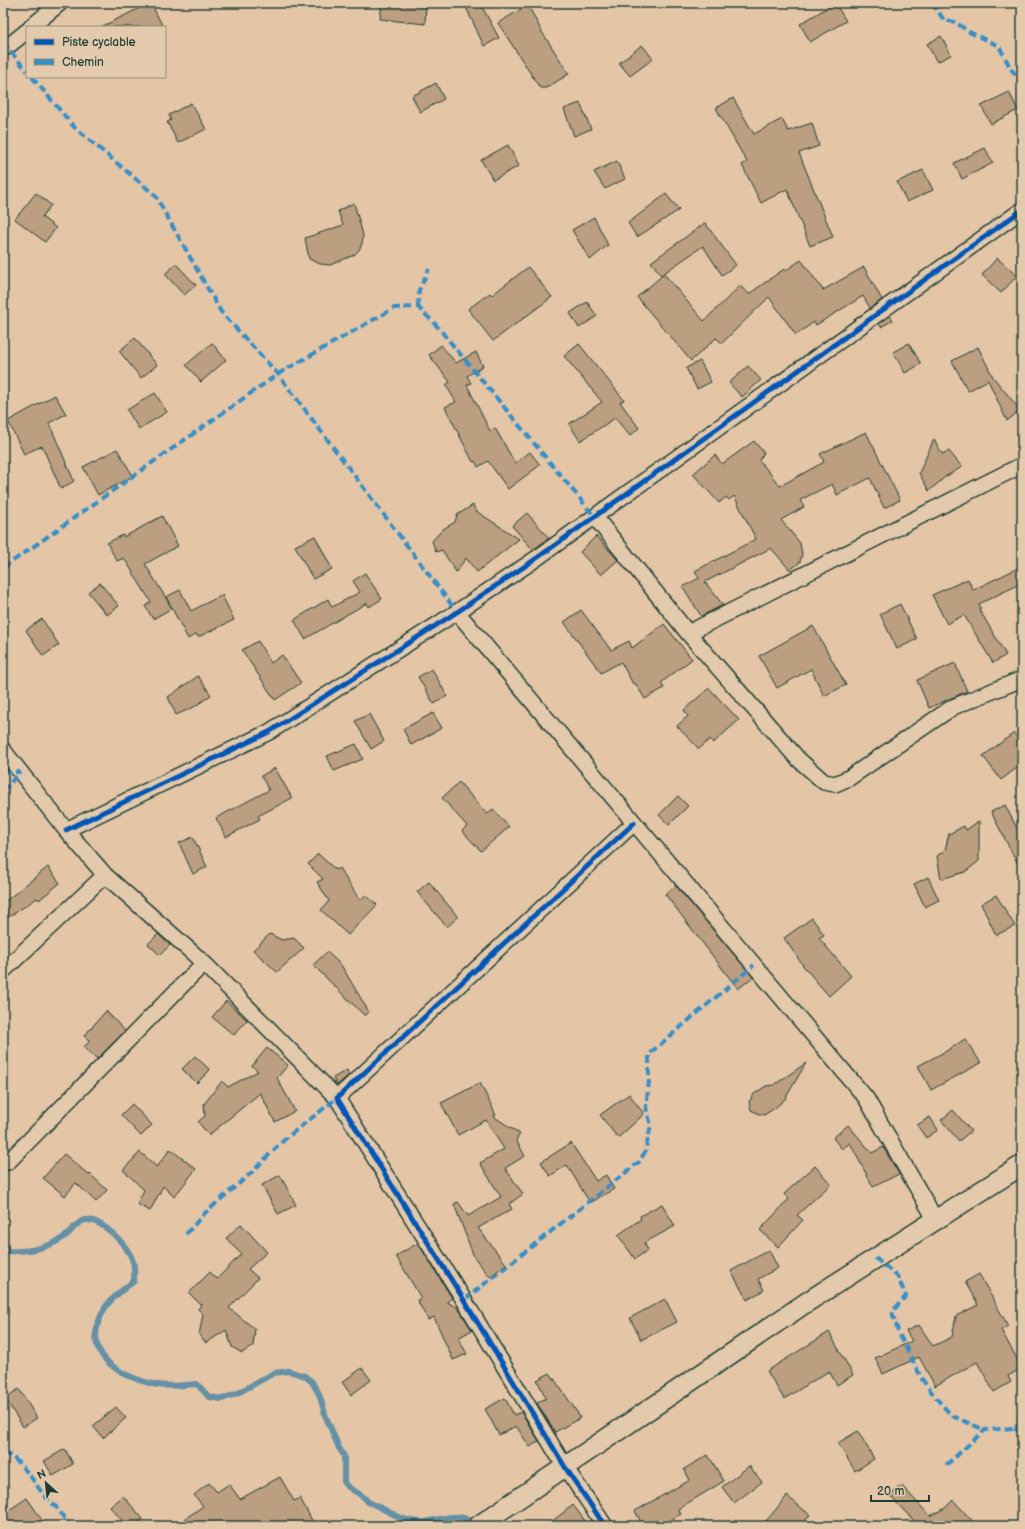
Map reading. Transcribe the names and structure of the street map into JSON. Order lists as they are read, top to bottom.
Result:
{
  "legend": ["Piste cyclable", "Chemin"],
  "scale_bar": "20 m",
  "north": "top left"
}
